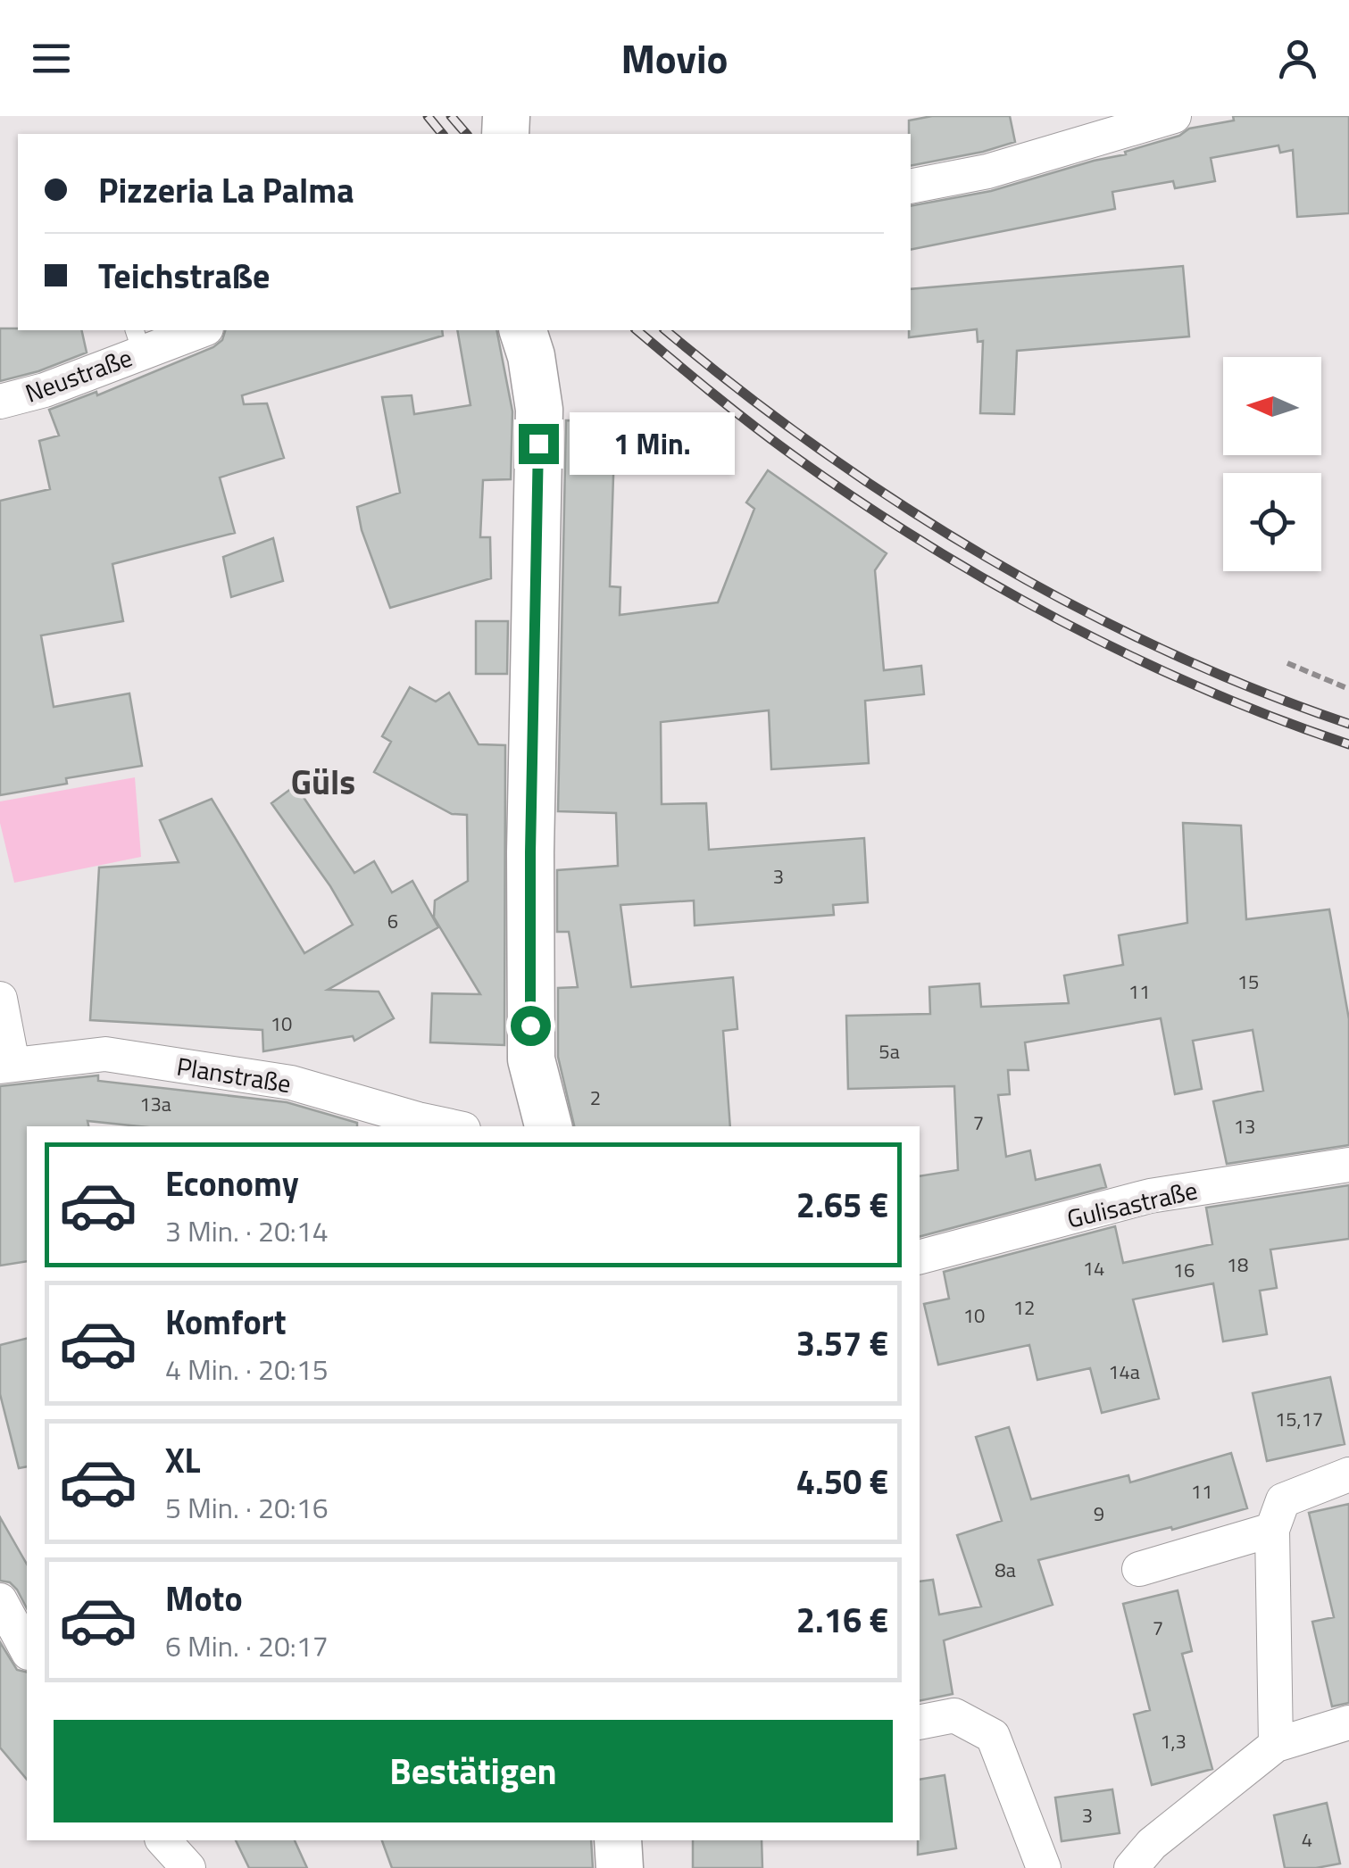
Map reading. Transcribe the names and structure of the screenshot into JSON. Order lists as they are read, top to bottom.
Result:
{
  "streets": {
    "street": ["Neustraße", "Planstraße", "Gulisastraße"]
  },
  "districts": ["Güls"],
  "house_numbers": [
    "3",
    "6",
    "15",
    "11",
    "10",
    "5a",
    "2",
    "13a",
    "7",
    "13",
    "18",
    "14",
    "16",
    "12",
    "10",
    "14a",
    "15,17",
    "11",
    "9",
    "8a",
    "7",
    "1,3",
    "3",
    "4"
  ],
  "north": "left",
  "page": {
    "header": "Movio",
    "banner": ["Pizzeria La Palma", "Teichstraße"],
    "bubble": "1 Min.",
    "list": [
      {
        "name": "Economy",
        "note": "3 Min. · 20:14",
        "value": "2.65 €"
      },
      {
        "name": "Komfort",
        "note": "4 Min. · 20:15",
        "value": "3.57 €"
      },
      {
        "name": "XL",
        "note": "5 Min. · 20:16",
        "value": "4.50 €"
      },
      {
        "name": "Moto",
        "note": "6 Min. · 20:17",
        "value": "2.16 €"
      }
    ],
    "buttons": "Bestätigen"
  }
}
